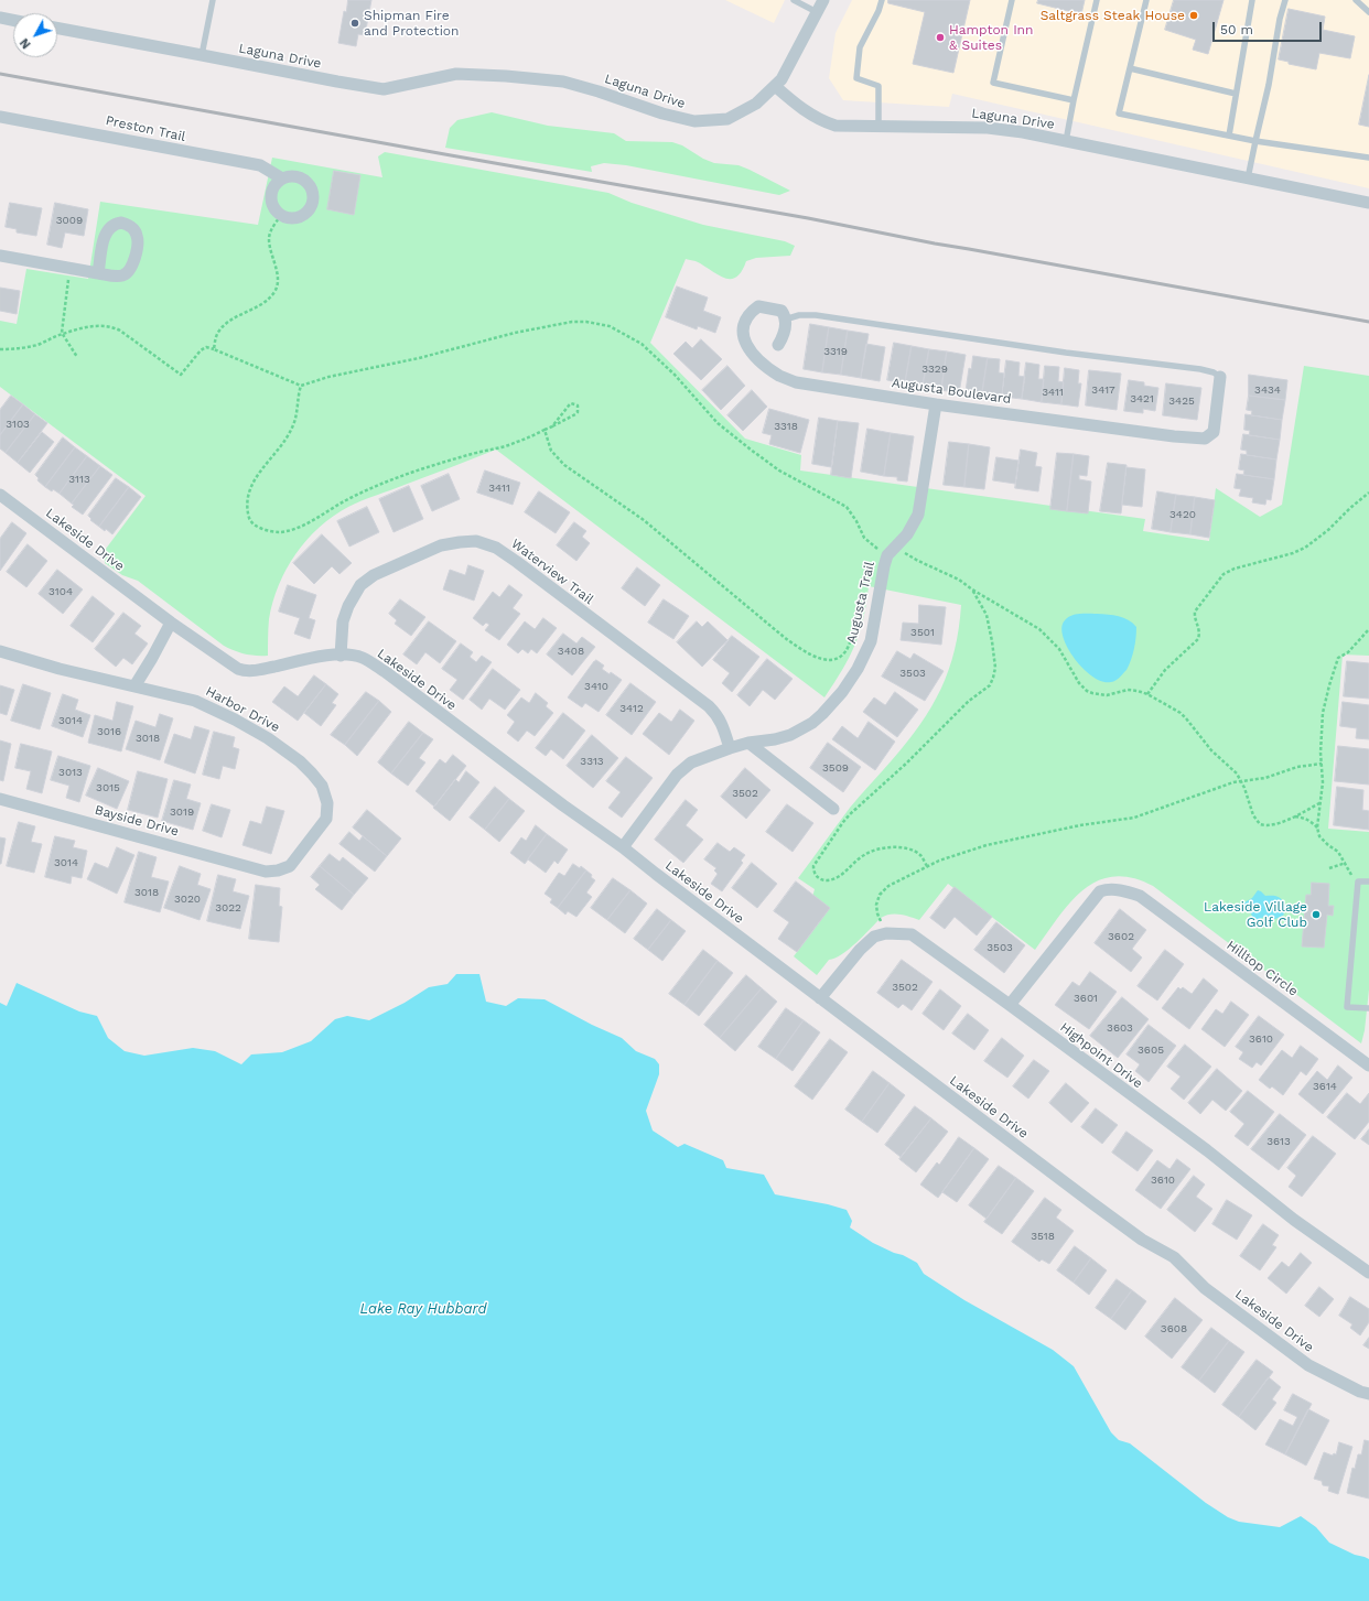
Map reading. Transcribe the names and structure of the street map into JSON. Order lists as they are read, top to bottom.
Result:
{
  "streets": {
    "street": [
      "Laguna Drive",
      "Preston Trail",
      "Augusta Boulevard",
      "Lakeside Drive",
      "Waterview Trail",
      "Augusta Trail",
      "Harbor Drive",
      "Bayside Drive",
      "Hilltop Circle",
      "Highpoint Drive"
    ]
  },
  "crossings": [
    ["Augusta Boulevard", "Augusta Trail"],
    ["Lakeside Drive", "Waterview Trail"],
    ["Lakeside Drive", "Augusta Trail"],
    ["Lakeside Drive", "Highpoint Drive"],
    ["Waterview Trail", "Augusta Trail"],
    ["Harbor Drive", "Bayside Drive"],
    ["Hilltop Circle", "Highpoint Drive"]
  ],
  "water": ["Lake Ray Hubbard"],
  "places": [
    "Saltgrass Steak House",
    "Shipman Fire and Protection",
    "Hampton Inn & Suites",
    "Lakeside Village Golf Club"
  ],
  "house_numbers": [
    "3009",
    "3319",
    "3329",
    "3417",
    "3434",
    "3411",
    "3421",
    "3425",
    "3103",
    "3318",
    "3113",
    "3411",
    "3420",
    "3104",
    "3501",
    "3408",
    "3503",
    "3410",
    "3412",
    "3014",
    "3016",
    "3018",
    "3313",
    "3509",
    "3013",
    "3015",
    "3502",
    "3019",
    "3014",
    "3018",
    "3020",
    "3022",
    "3602",
    "3503",
    "3502",
    "3601",
    "3603",
    "3610",
    "3605",
    "3614",
    "3613",
    "3610",
    "3518",
    "3608"
  ],
  "scale_bar": "50 m",
  "north": "bottom left"
}
